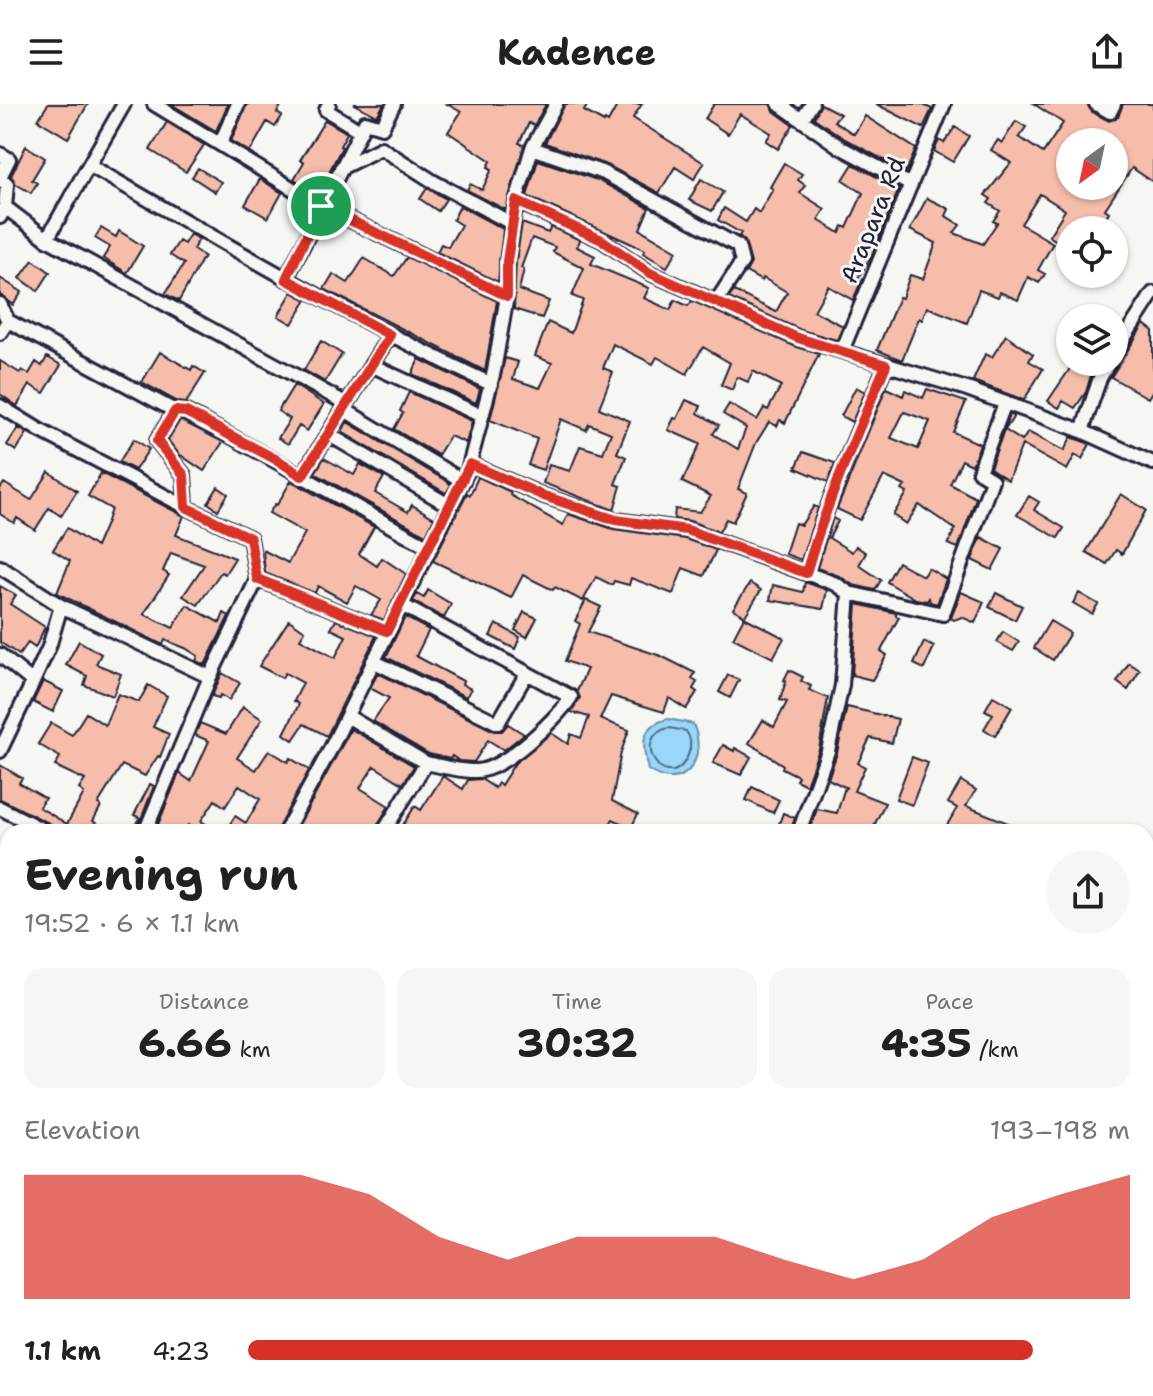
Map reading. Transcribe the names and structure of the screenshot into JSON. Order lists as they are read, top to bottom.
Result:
{
  "streets": {
    "street": ["Arapara Rd"]
  },
  "north": "bottom left",
  "page": {
    "header": "Kadence",
    "heading": ["Evening run", "19:52 · 6 × 1.1 km"],
    "stats": [
      ["Distance", "6.66 km"],
      ["Time", "30:32"],
      ["Pace", "4:35 /km"]
    ],
    "chart": ["Elevation", "193–198 m"],
    "list": [
      {
        "name": "1.1 km",
        "note": "4:23"
      }
    ]
  }
}
